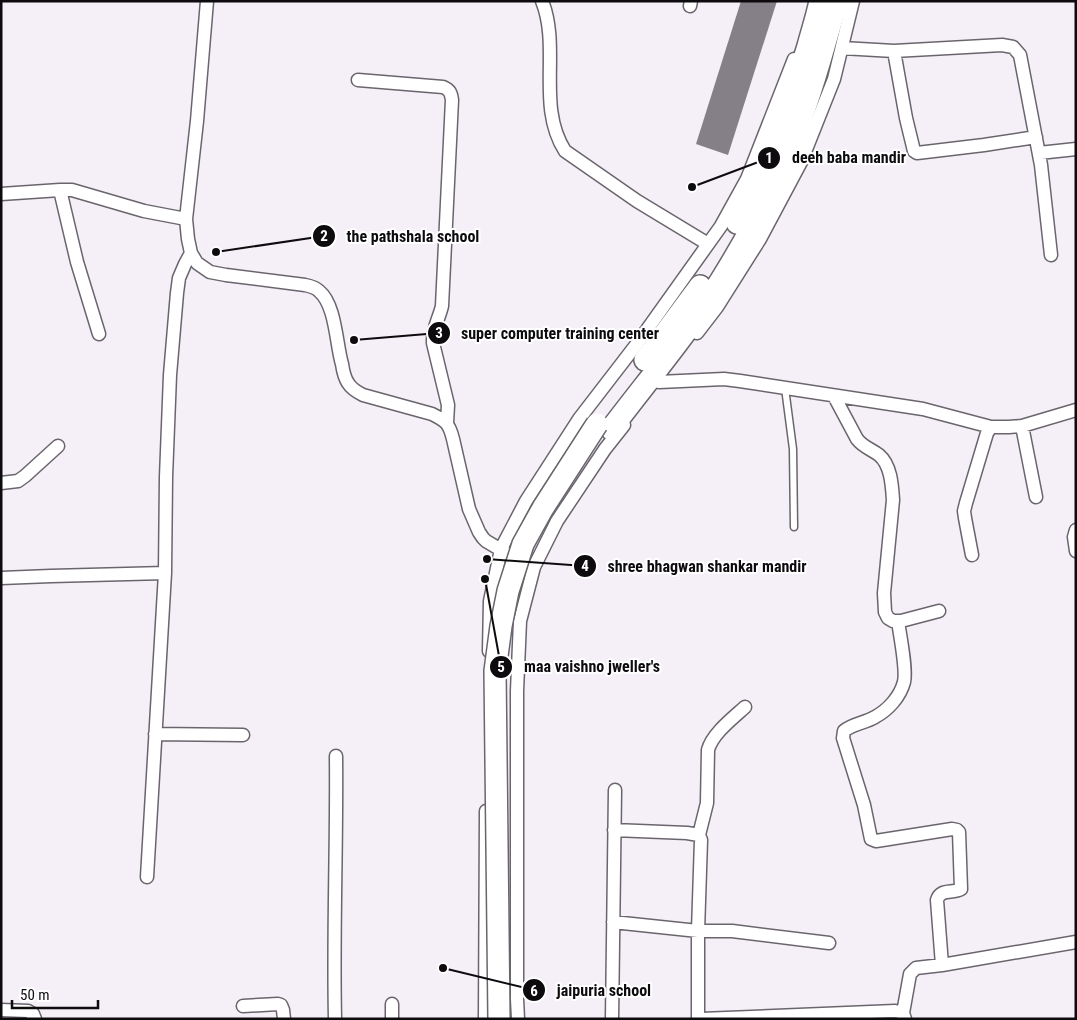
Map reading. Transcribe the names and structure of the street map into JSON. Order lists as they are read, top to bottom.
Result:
{
  "places": [
    "deeh baba mandir",
    "the pathshala school",
    "super computer training center",
    "shree bhagwan shankar mandir",
    "maa vaishno jweller's",
    "jaipuria school"
  ],
  "scale_bar": "50 m"
}
